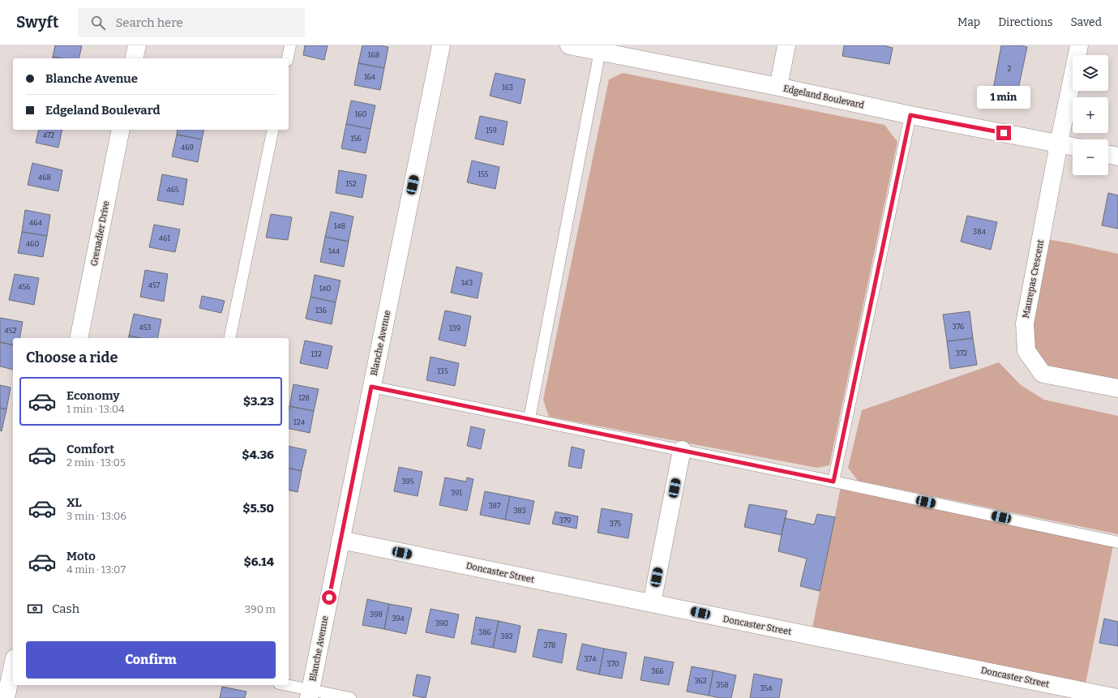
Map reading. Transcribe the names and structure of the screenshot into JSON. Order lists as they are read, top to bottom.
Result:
{
  "streets": {
    "street": [
      "Edgeland Boulevard",
      "Grenadier Drive",
      "Maurepas Crescent",
      "Blanche Avenue",
      "Doncaster Street"
    ]
  },
  "crossings": [
    ["Edgeland Boulevard", "Maurepas Crescent"],
    ["Blanche Avenue", "Doncaster Street"]
  ],
  "house_numbers": [
    "168",
    "2",
    "164",
    "163",
    "160",
    "159",
    "472",
    "156",
    "469",
    "155",
    "468",
    "152",
    "465",
    "464",
    "148",
    "384",
    "461",
    "460",
    "144",
    "143",
    "457",
    "456",
    "140",
    "136",
    "376",
    "453",
    "139",
    "452",
    "372",
    "132",
    "135",
    "128",
    "124",
    "395",
    "391",
    "387",
    "383",
    "379",
    "375",
    "398",
    "394",
    "390",
    "386",
    "382",
    "378",
    "374",
    "370",
    "366",
    "362",
    "358",
    "354"
  ],
  "page": {
    "header": "Swyft",
    "search": "Search here",
    "nav": ["Map", "Directions", "Saved"],
    "map_buttons": ["+", "−"],
    "banner": ["Blanche Avenue", "Edgeland Boulevard"],
    "bubble": "1 min",
    "heading": "Choose a ride",
    "list": [
      {
        "name": "Economy",
        "note": "1 min · 13:04",
        "value": "$3.23"
      },
      {
        "name": "Comfort",
        "note": "2 min · 13:05",
        "value": "$4.36"
      },
      {
        "name": "XL",
        "note": "3 min · 13:06",
        "value": "$5.50"
      },
      {
        "name": "Moto",
        "note": "4 min · 13:07",
        "value": "$6.14"
      }
    ],
    "pay": ["Cash", "390 m"],
    "buttons": "Confirm"
  }
}
